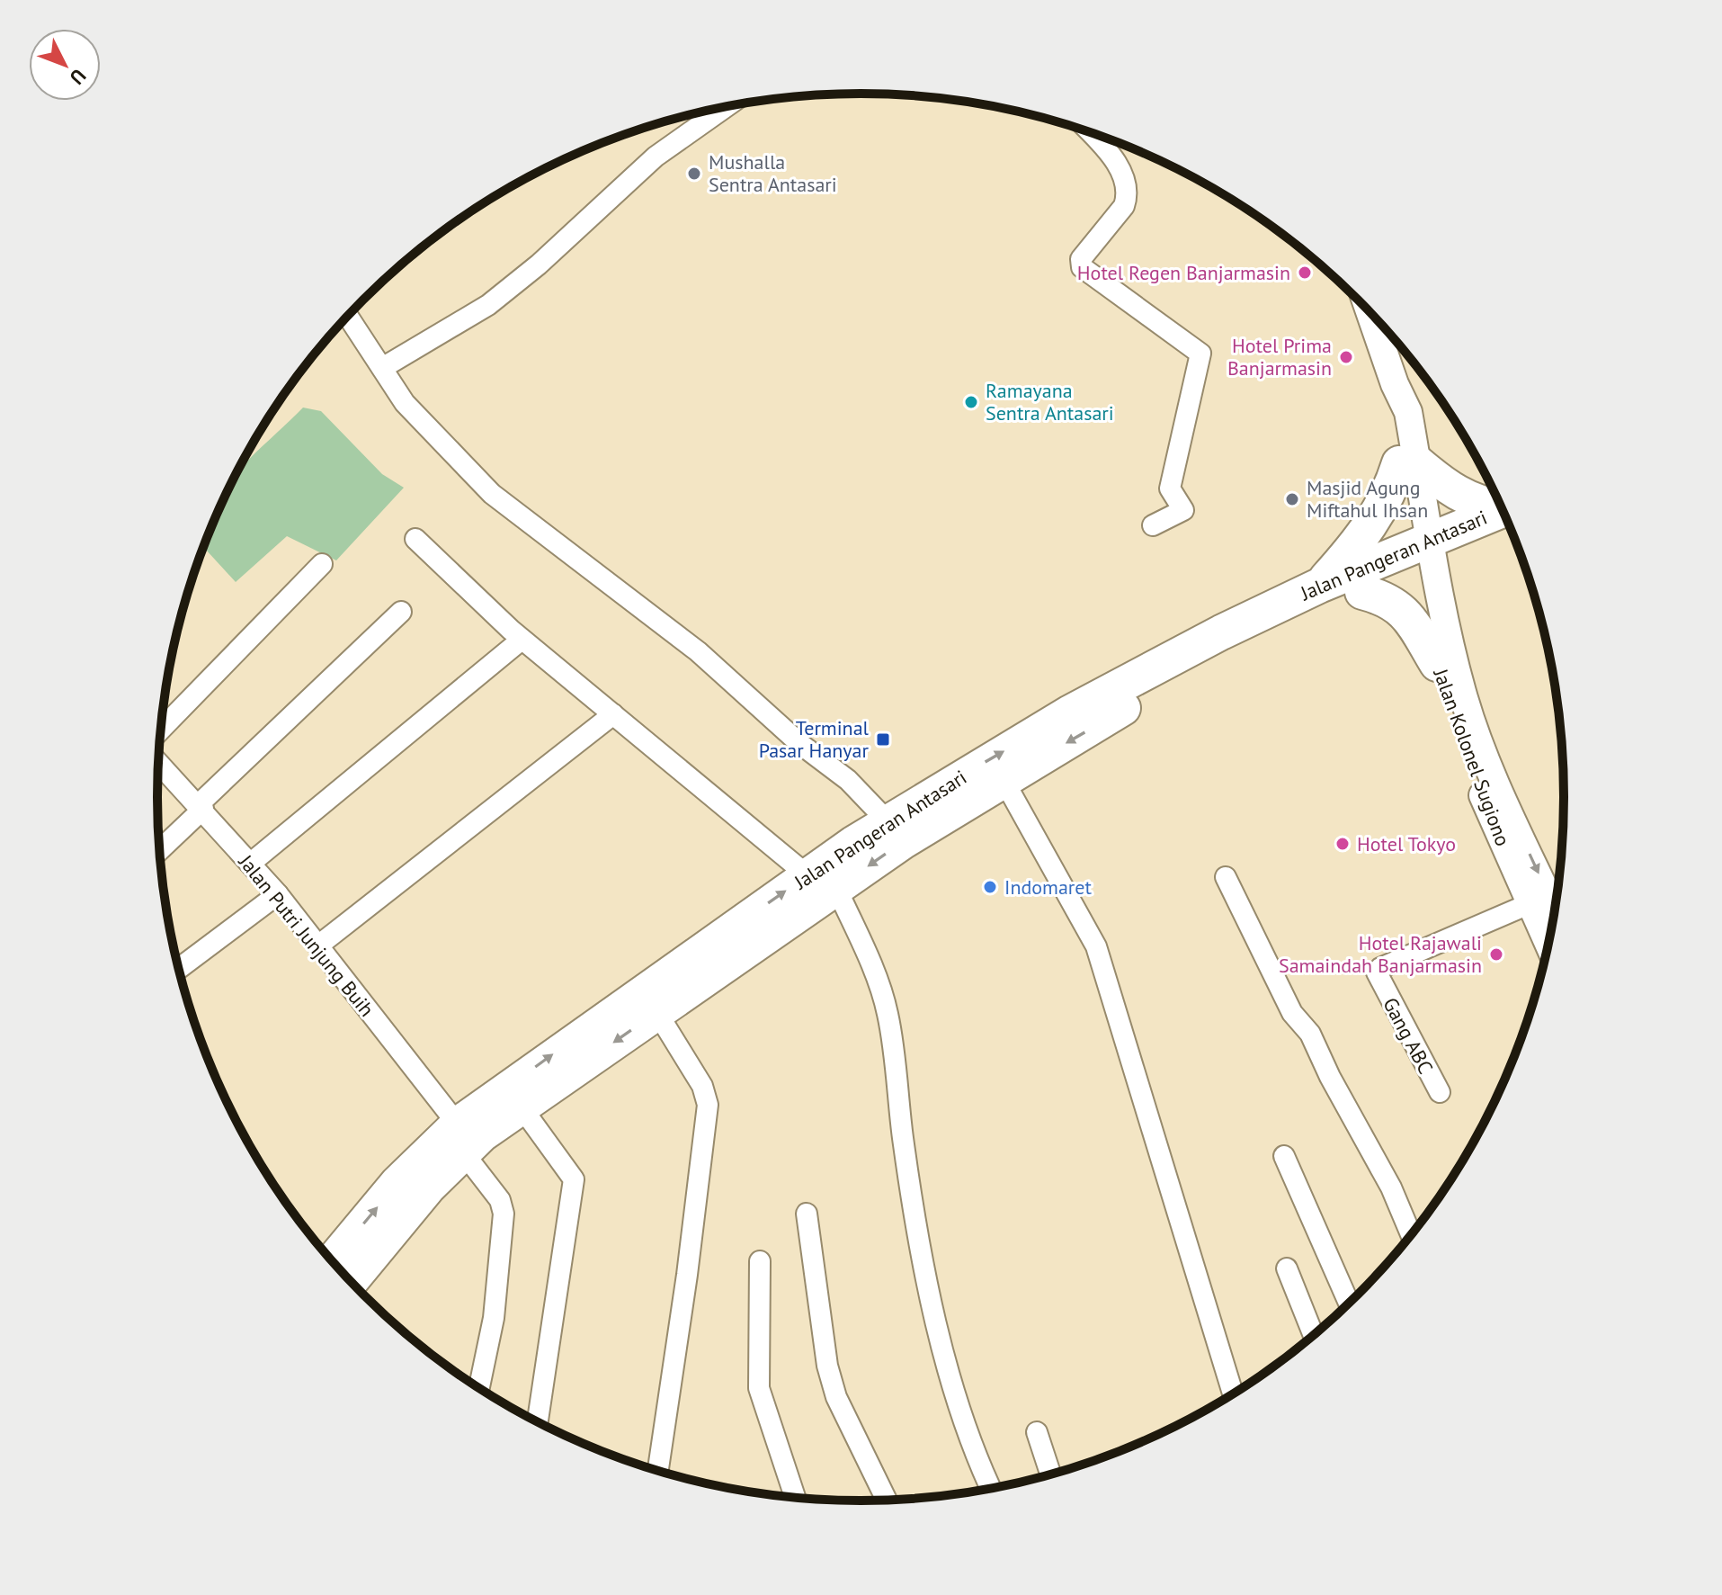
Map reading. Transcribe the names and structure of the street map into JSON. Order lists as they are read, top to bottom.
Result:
{
  "streets": {
    "highway": ["Jalan Pangeran Antasari"],
    "main road": ["Jalan Kolonel Sugiono"],
    "street": ["Jalan Putri Junjung Buih", "Gang ABC"]
  },
  "crossings": [
    ["Jalan Pangeran Antasari", "Jalan Kolonel Sugiono"],
    ["Jalan Pangeran Antasari", "Jalan Putri Junjung Buih"],
    ["Jalan Kolonel Sugiono", "Gang ABC"]
  ],
  "places": {
    "other": [
      "Mushalla Sentra Antasari",
      "Hotel Regen Banjarmasin",
      "Hotel Prima Banjarmasin",
      "Ramayana Sentra Antasari",
      "Masjid Agung Miftahul Ihsan",
      "Hotel Tokyo",
      "Indomaret",
      "Hotel Rajawali Samaindah Banjarmasin"
    ],
    "transit": ["Terminal Pasar Hanyar"]
  },
  "north": "bottom right"
}
